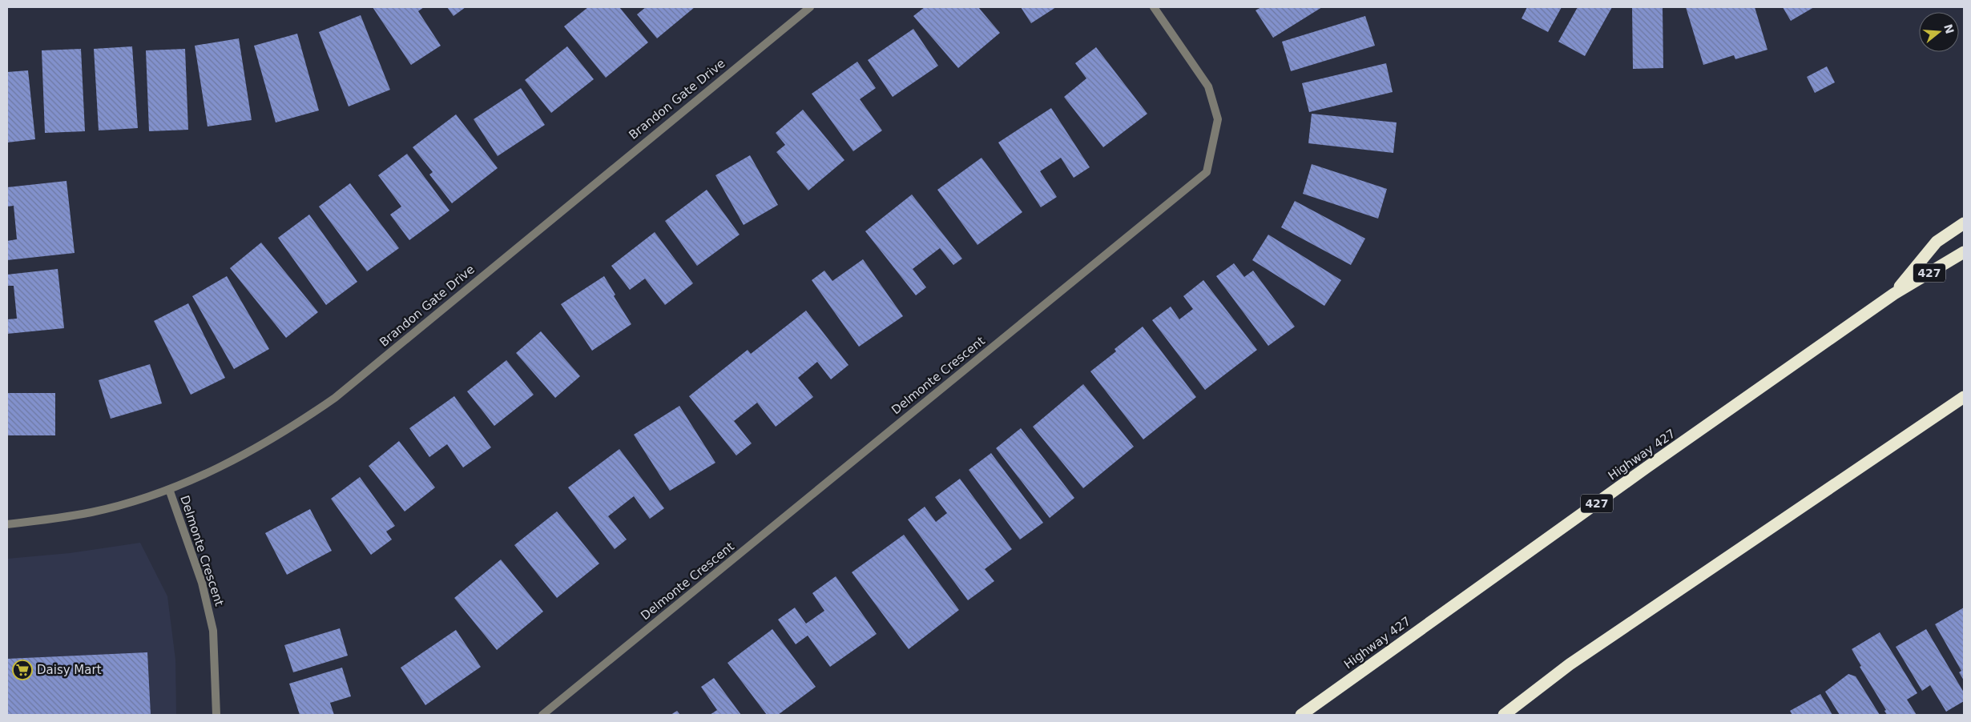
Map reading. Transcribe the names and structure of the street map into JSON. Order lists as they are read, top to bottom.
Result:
{
  "streets": {
    "highway": ["427", "Highway 427"],
    "street": ["Brandon Gate Drive", "Delmonte Crescent"]
  },
  "crossings": [
    ["Brandon Gate Drive", "Delmonte Crescent"]
  ],
  "places": {
    "supermarket": ["Daisy Mart"]
  },
  "north": "right"
}
